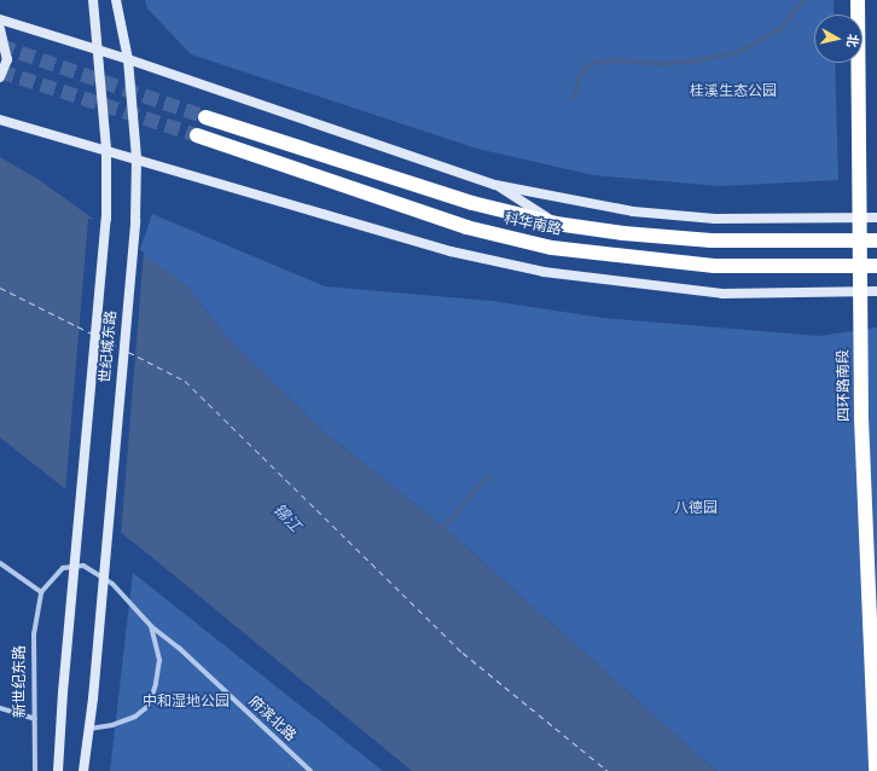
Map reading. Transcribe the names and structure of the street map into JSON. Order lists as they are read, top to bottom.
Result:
{
  "streets": {
    "highway": ["科华南路", "四环路南段"],
    "main road": ["世纪城东路"],
    "street": ["新世纪东路", "府滨北路"]
  },
  "crossings": [
    ["世纪城东路", "府滨北路"],
    ["新世纪东路", "府滨北路"]
  ],
  "water": ["锦江"],
  "parks": ["桂溪生态公园", "八德园", "中和湿地公园"],
  "north": "right"
}
